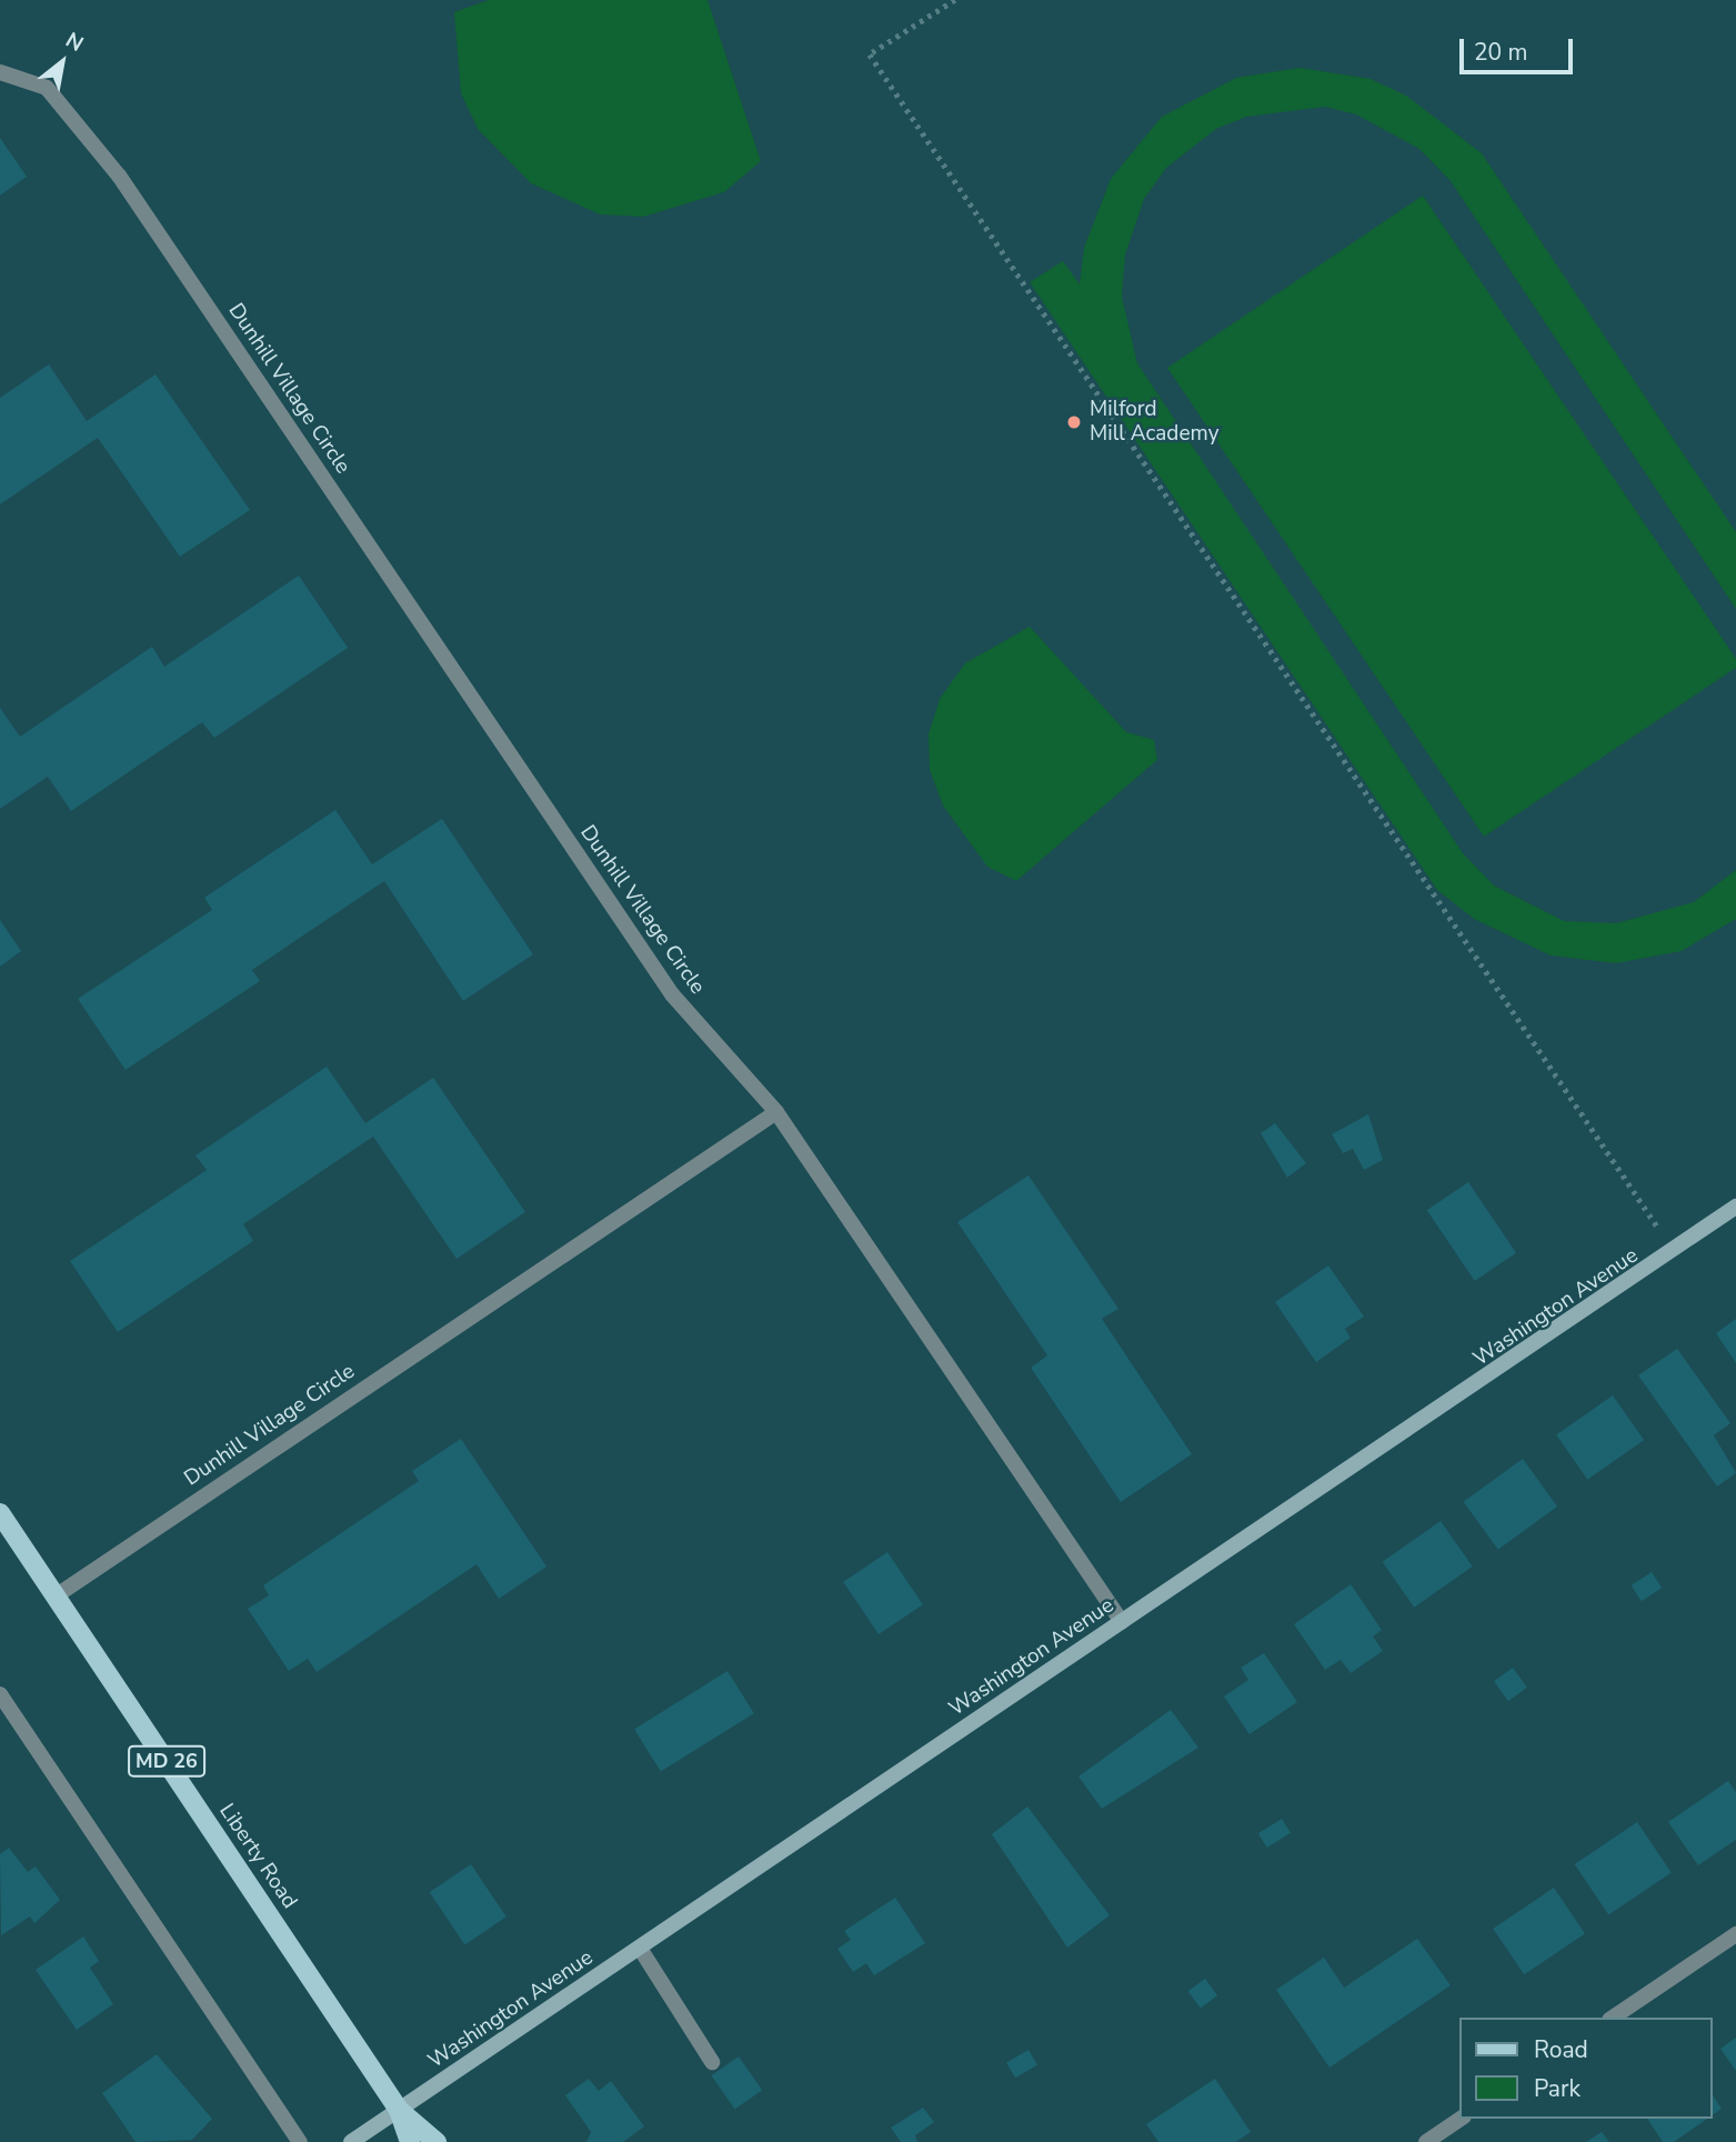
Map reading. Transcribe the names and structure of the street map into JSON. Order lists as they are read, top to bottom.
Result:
{
  "streets": {
    "main road": ["Washington Avenue", "MD 26", "Liberty Road"],
    "street": ["Dunhill Village Circle"]
  },
  "crossings": [
    ["Dunhill Village Circle", "Liberty Road"],
    ["Washington Avenue", "Liberty Road"]
  ],
  "places": ["Milford Mill Academy"],
  "legend": ["Road", "Park"],
  "scale_bar": "20 m",
  "north": "top right"
}
